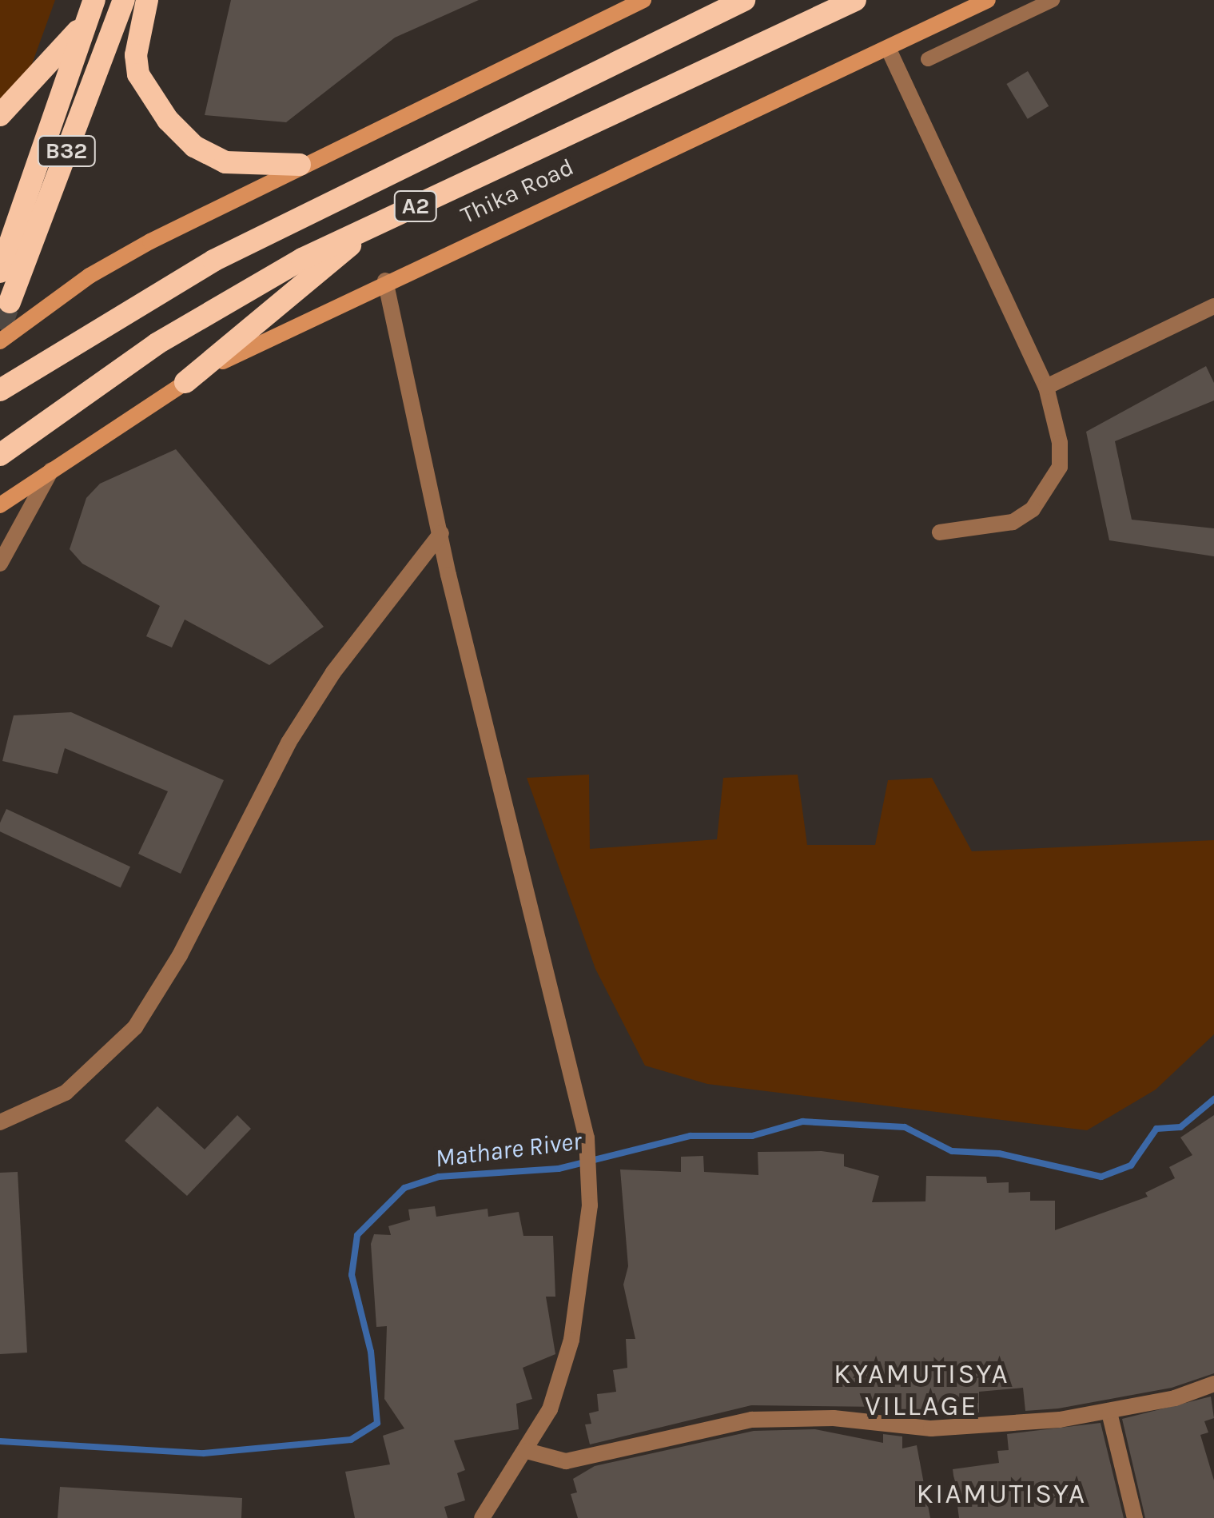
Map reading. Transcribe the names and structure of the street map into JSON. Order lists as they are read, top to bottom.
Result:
{
  "streets": {
    "highway": ["B32", "Thika Road", "A2"]
  },
  "districts": ["KYAMUTISYA VILLAGE", "KIAMUTISYA"],
  "water": ["Mathare River"]
}
